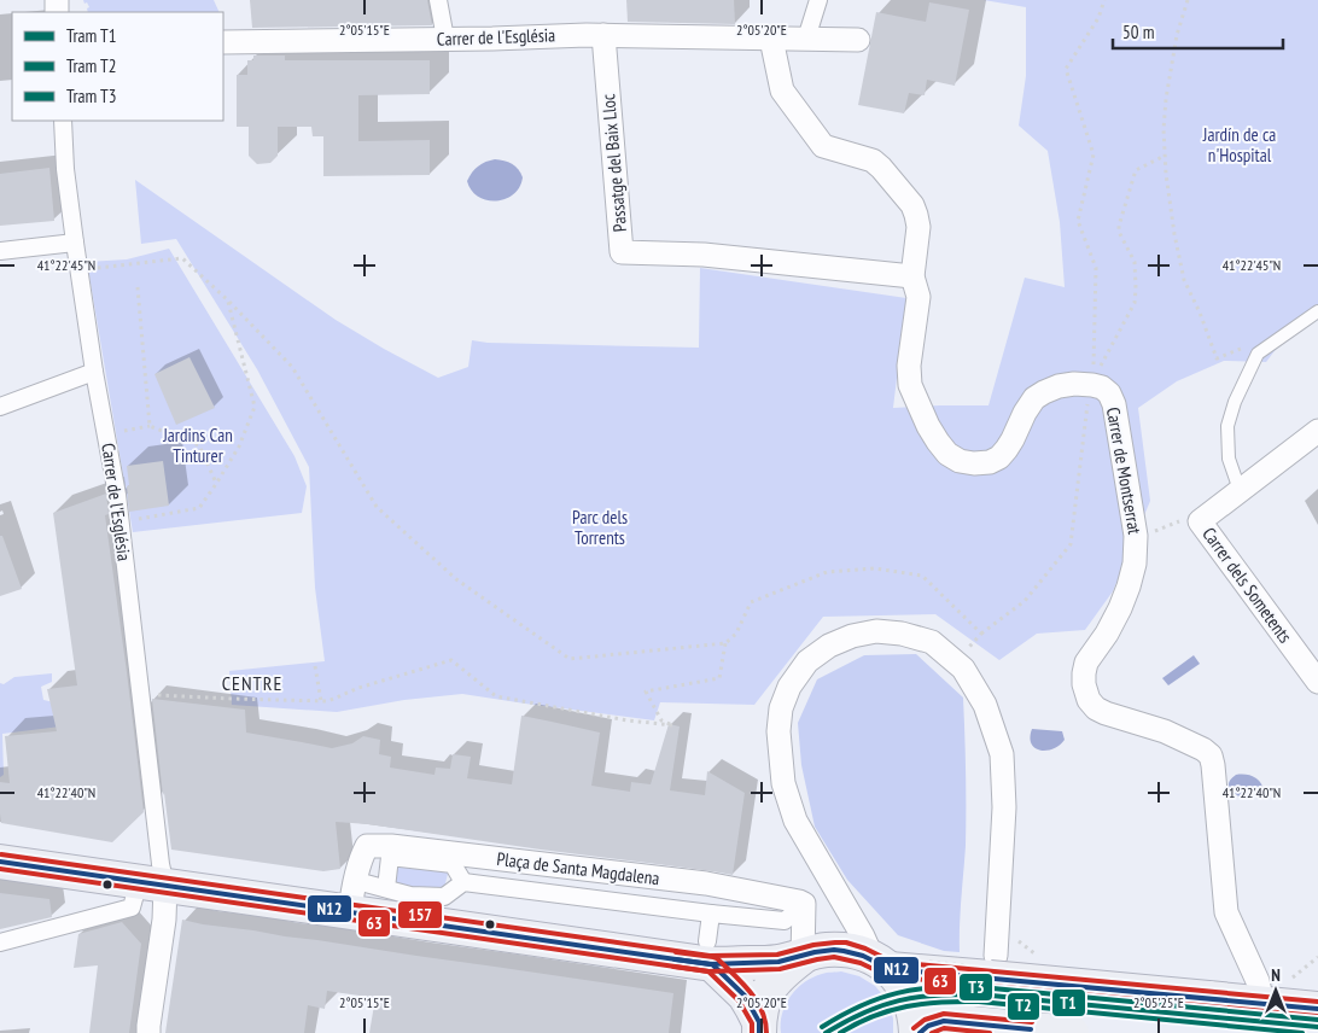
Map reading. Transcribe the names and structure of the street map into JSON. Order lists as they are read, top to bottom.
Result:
{
  "streets": {
    "street": [
      "Carrer de l'Església",
      "Passatge del Baix Lloc",
      "Carrer de Montserrat",
      "Carrer dels Sometents",
      "Plaça de Santa Magdalena"
    ]
  },
  "crossings": [
    ["Carrer de l'Església", "Passatge del Baix Lloc"],
    ["Carrer de l'Església", "Carrer de Montserrat"],
    ["Passatge del Baix Lloc", "Carrer de Montserrat"]
  ],
  "districts": ["CENTRE"],
  "parks": ["Jardín de ca n'Hospital", "Jardins Can Tinturer", "Parc dels Torrents"],
  "lines": [
    "transit line 157",
    "transit line N12",
    "transit line 63",
    "tram line T3",
    "tram line T1",
    "tram line T2"
  ],
  "legend": ["Tram T1", "Tram T2", "Tram T3"],
  "scale_bar": "50 m",
  "north": "top",
  "coordinates": [
    "2°05'15\"E",
    "2°05'20\"E",
    "41°22'45\"N",
    "41°22'40\"N",
    "2°05'25\"E"
  ]
}
